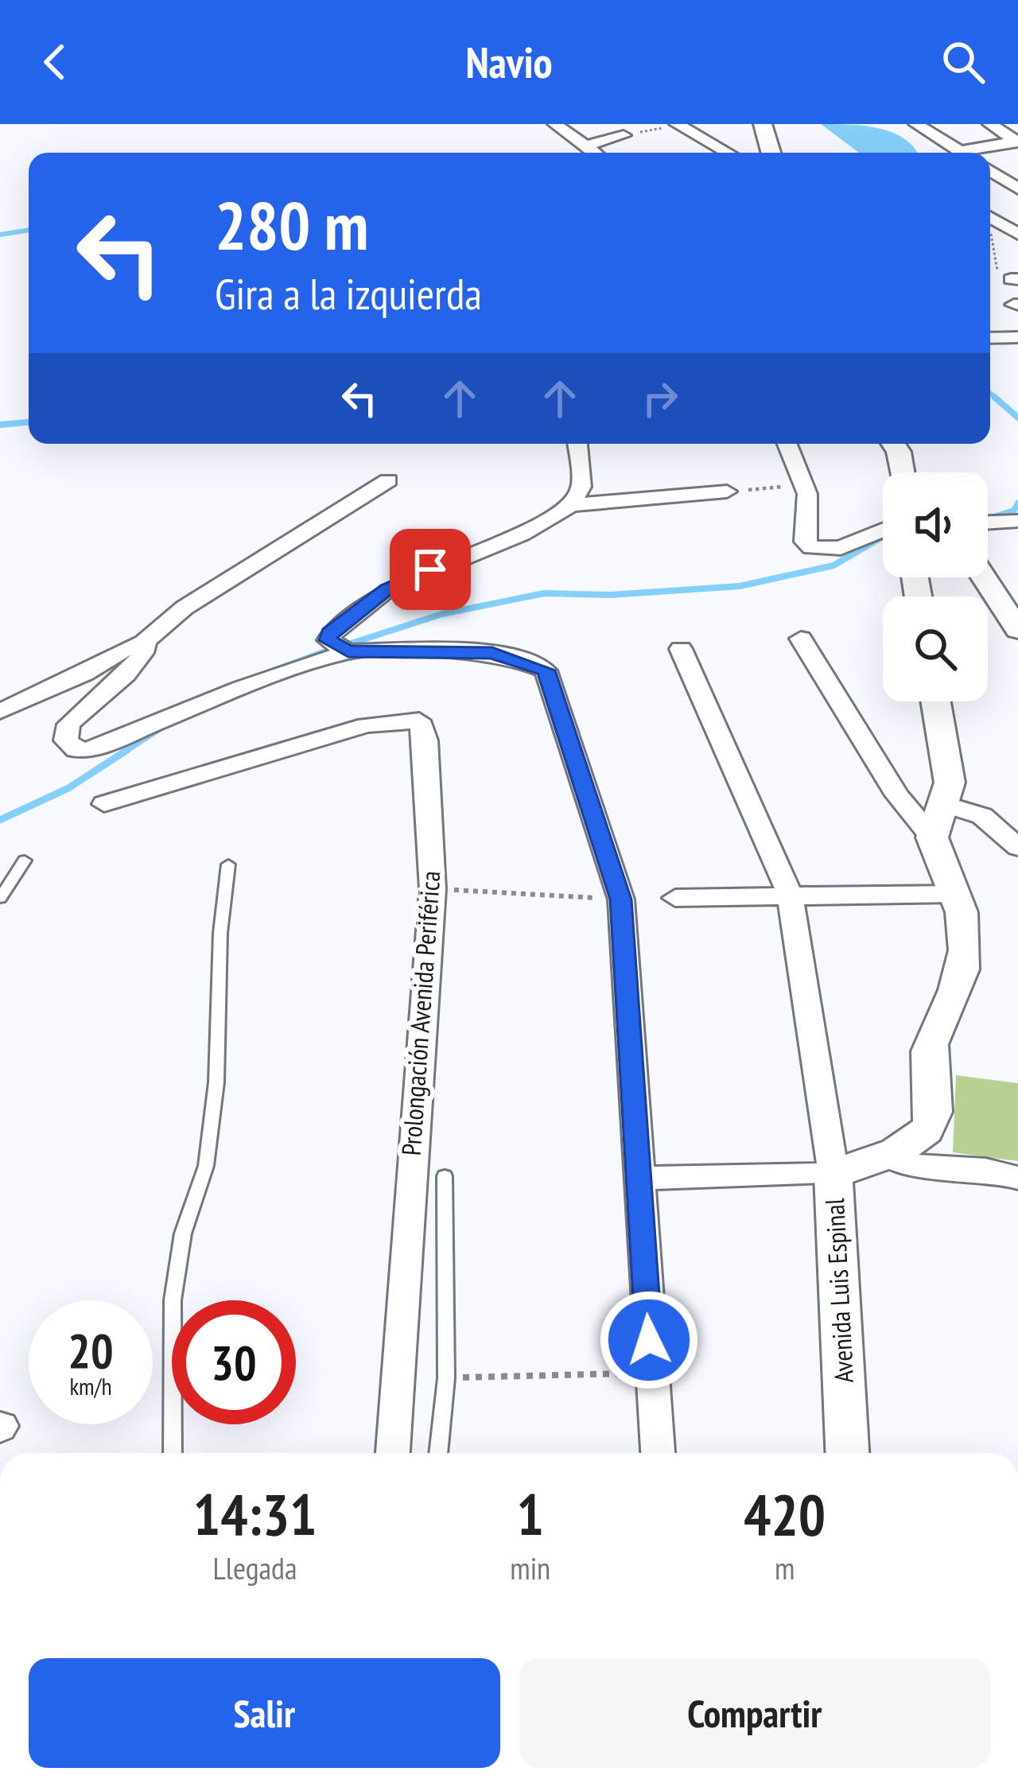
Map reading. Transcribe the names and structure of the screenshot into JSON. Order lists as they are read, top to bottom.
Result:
{
  "streets": {
    "street": ["Prolongación Avenida Periférica", "Avenida Luis Espinal"]
  },
  "page": {
    "header": "Navio",
    "turn": ["280 m", "Gira a la izquierda"],
    "speed": "20 km/h",
    "limit": "30",
    "eta": [
      "14:31",
      "Llegada",
      "1",
      "min",
      "420",
      "m"
    ],
    "buttons": ["Salir", "Compartir"]
  }
}
